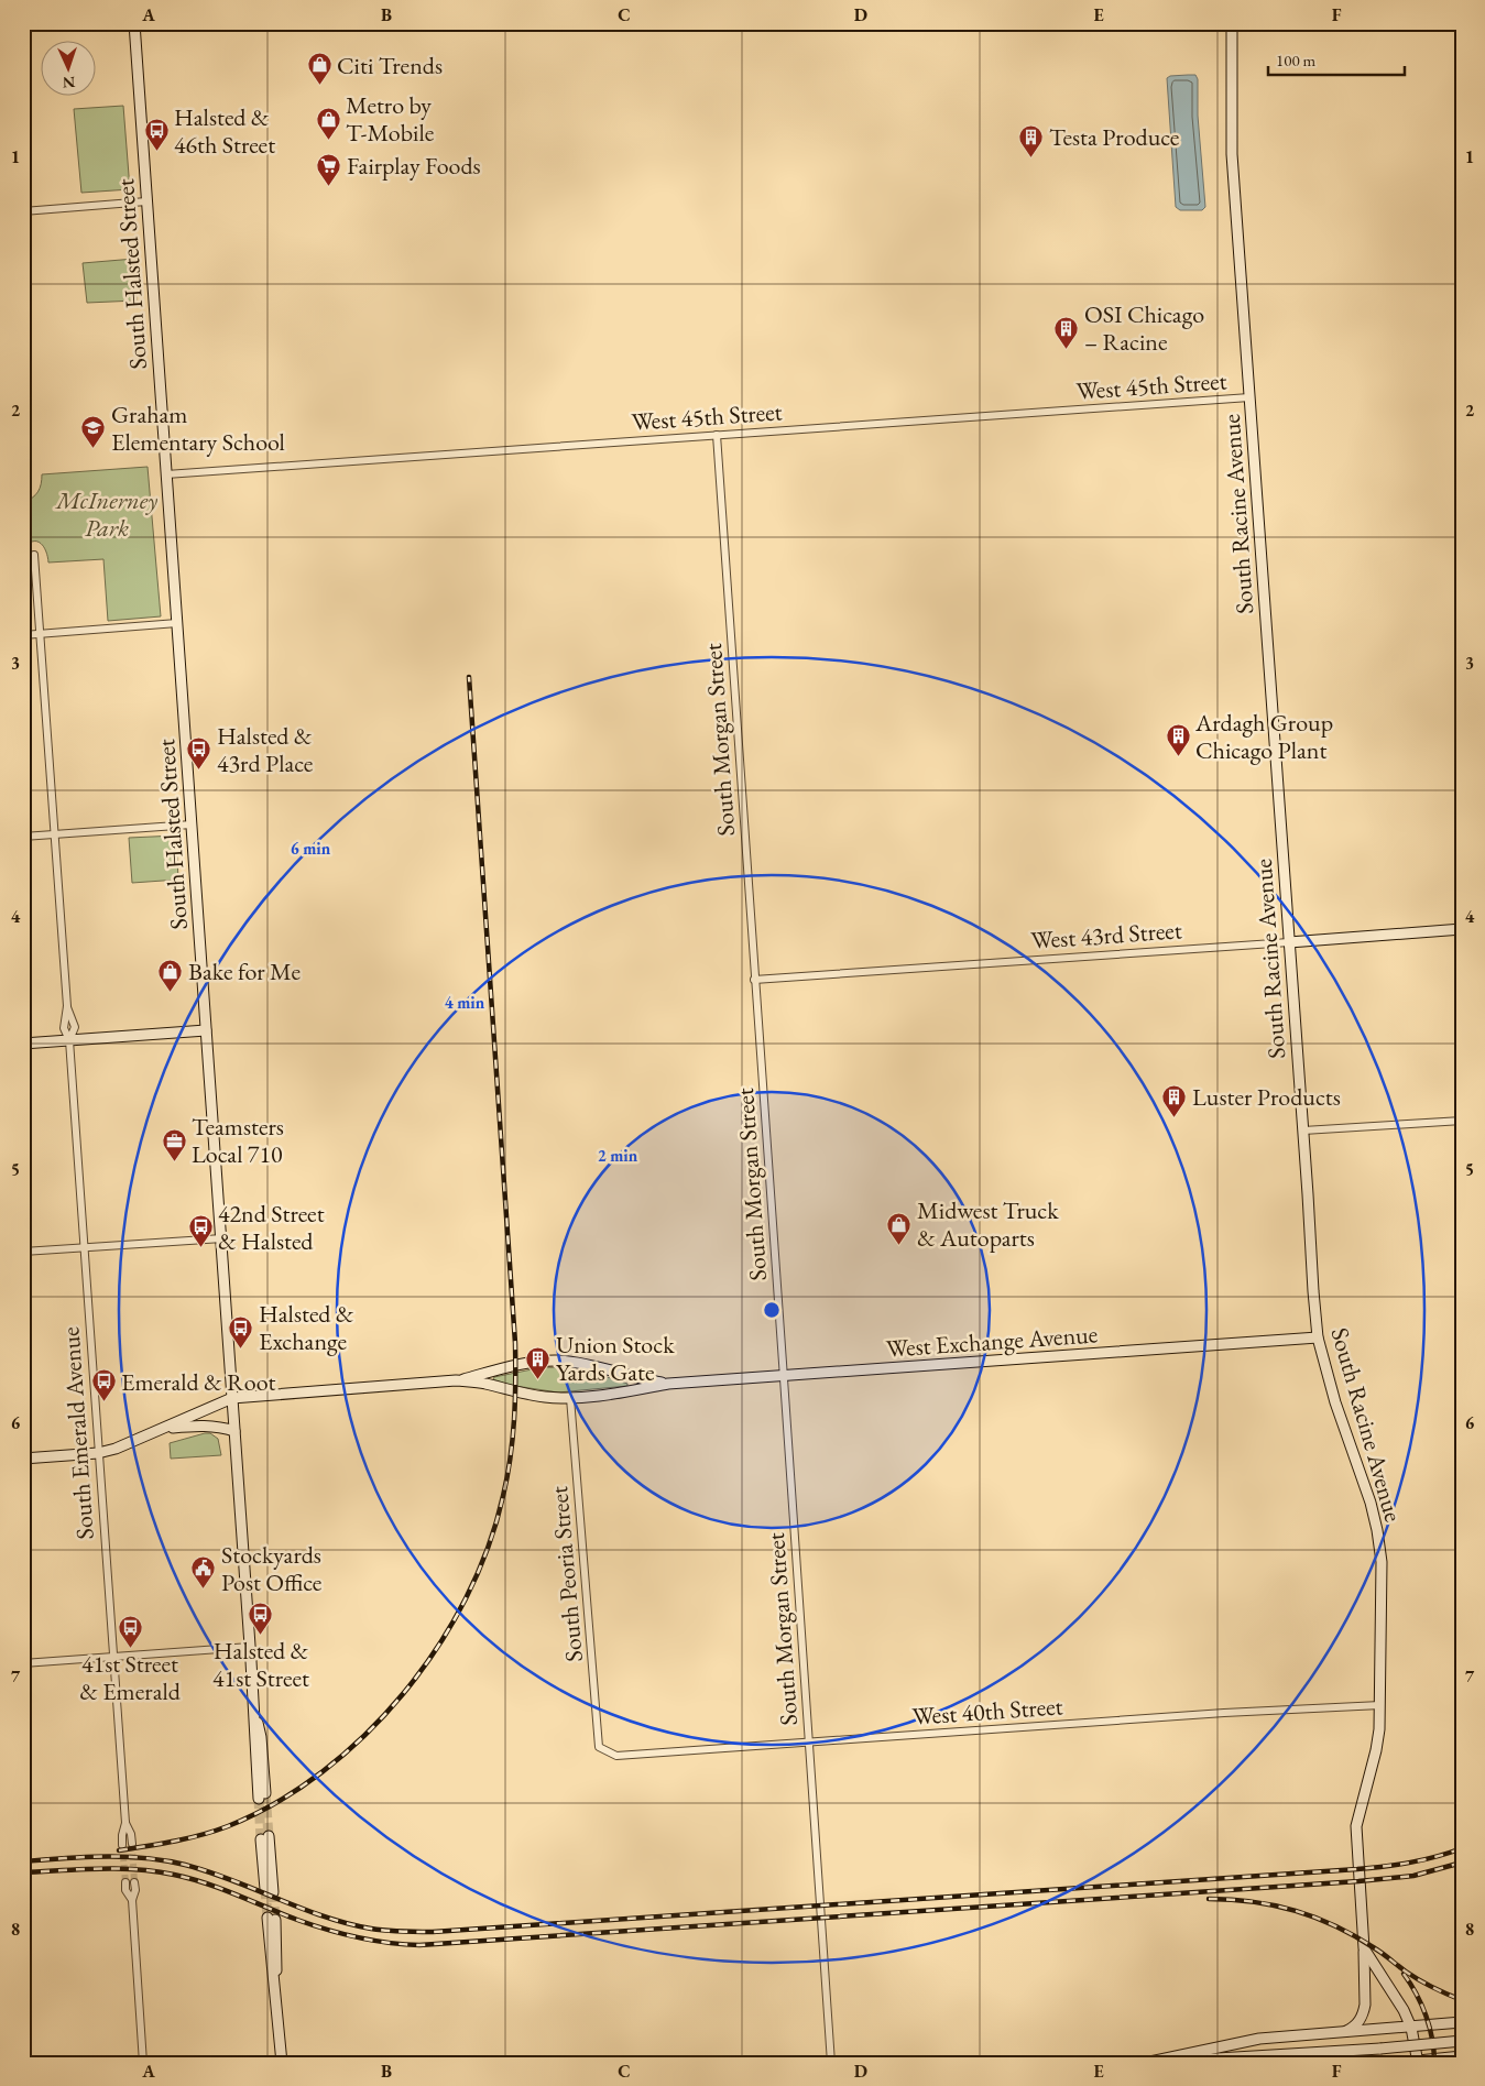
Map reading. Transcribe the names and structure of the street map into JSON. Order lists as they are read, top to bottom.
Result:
{
  "streets": {
    "street": [
      "South Halsted Street",
      "West 45th Street",
      "South Racine Avenue",
      "South Morgan Street",
      "West 43rd Street",
      "West Exchange Avenue",
      "South Emerald Avenue",
      "South Peoria Street",
      "West 40th Street"
    ]
  },
  "crossings": [
    ["South Halsted Street", "West 45th Street"],
    ["South Halsted Street", "West Exchange Avenue"],
    ["West 45th Street", "South Racine Avenue"],
    ["West 45th Street", "South Morgan Street"],
    ["South Racine Avenue", "West 43rd Street"],
    ["South Racine Avenue", "West Exchange Avenue"],
    ["South Racine Avenue", "West 40th Street"],
    ["South Morgan Street", "West 43rd Street"],
    ["South Morgan Street", "West Exchange Avenue"],
    ["South Morgan Street", "West 40th Street"],
    ["West Exchange Avenue", "South Emerald Avenue"],
    ["West Exchange Avenue", "South Peoria Street"],
    ["South Peoria Street", "West 40th Street"]
  ],
  "parks": ["McInerney Park"],
  "places": {
    "shop": [
      "Citi Trends",
      "Metro by T-Mobile",
      "Bake for Me",
      "Midwest Truck & Autoparts"
    ],
    "bus stop": [
      "Halsted & 46th Street",
      "Halsted & 43rd Place",
      "42nd Street & Halsted",
      "Halsted & Exchange",
      "Emerald & Root",
      "Halsted & 41st Street",
      "41st Street & Emerald"
    ],
    "building": [
      "Testa Produce",
      "OSI Chicago – Racine",
      "Ardagh Group Chicago Plant",
      "Luster Products",
      "Union Stock Yards Gate"
    ],
    "supermarket": ["Fairplay Foods"],
    "school or university": ["Graham Elementary School"],
    "office": ["Teamsters Local 710"],
    "public building": ["Stockyards Post Office"]
  },
  "scale_bar": "100 m",
  "north": "bottom",
  "grid": {
    "columns": [
      "A",
      "B",
      "C",
      "D",
      "E",
      "F"
    ],
    "rows": [
      "1",
      "2",
      "3",
      "4",
      "5",
      "6",
      "7",
      "8"
    ]
  },
  "rings": ["6 min", "4 min", "2 min"]
}
